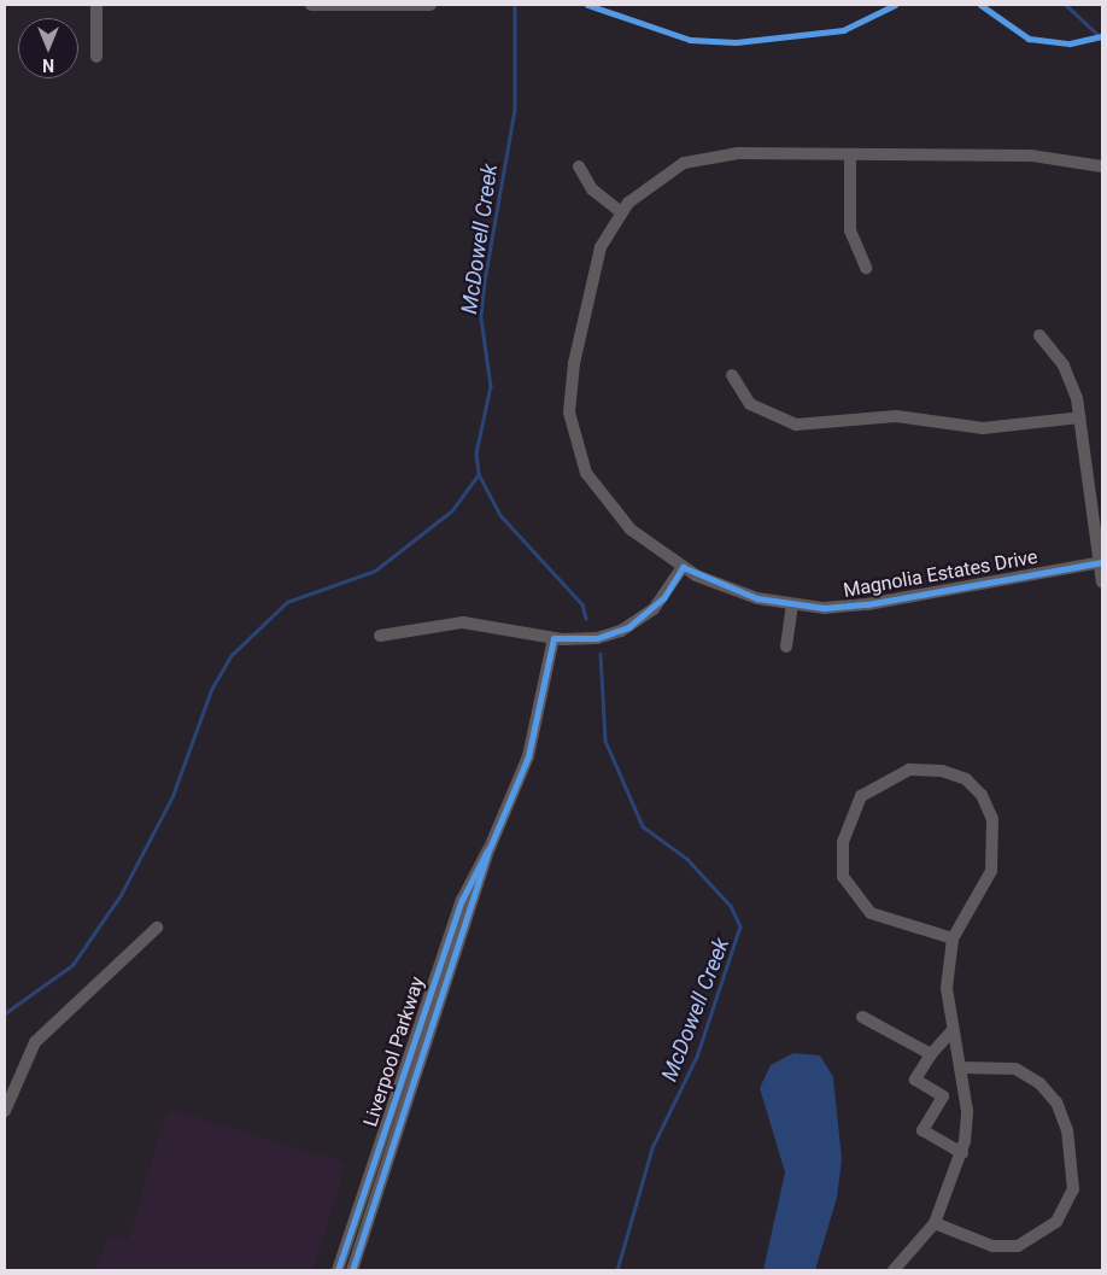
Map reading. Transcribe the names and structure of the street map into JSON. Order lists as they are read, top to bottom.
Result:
{
  "streets": {
    "street": ["Magnolia Estates Drive", "Liverpool Parkway"]
  },
  "water": ["McDowell Creek"],
  "north": "bottom"
}
